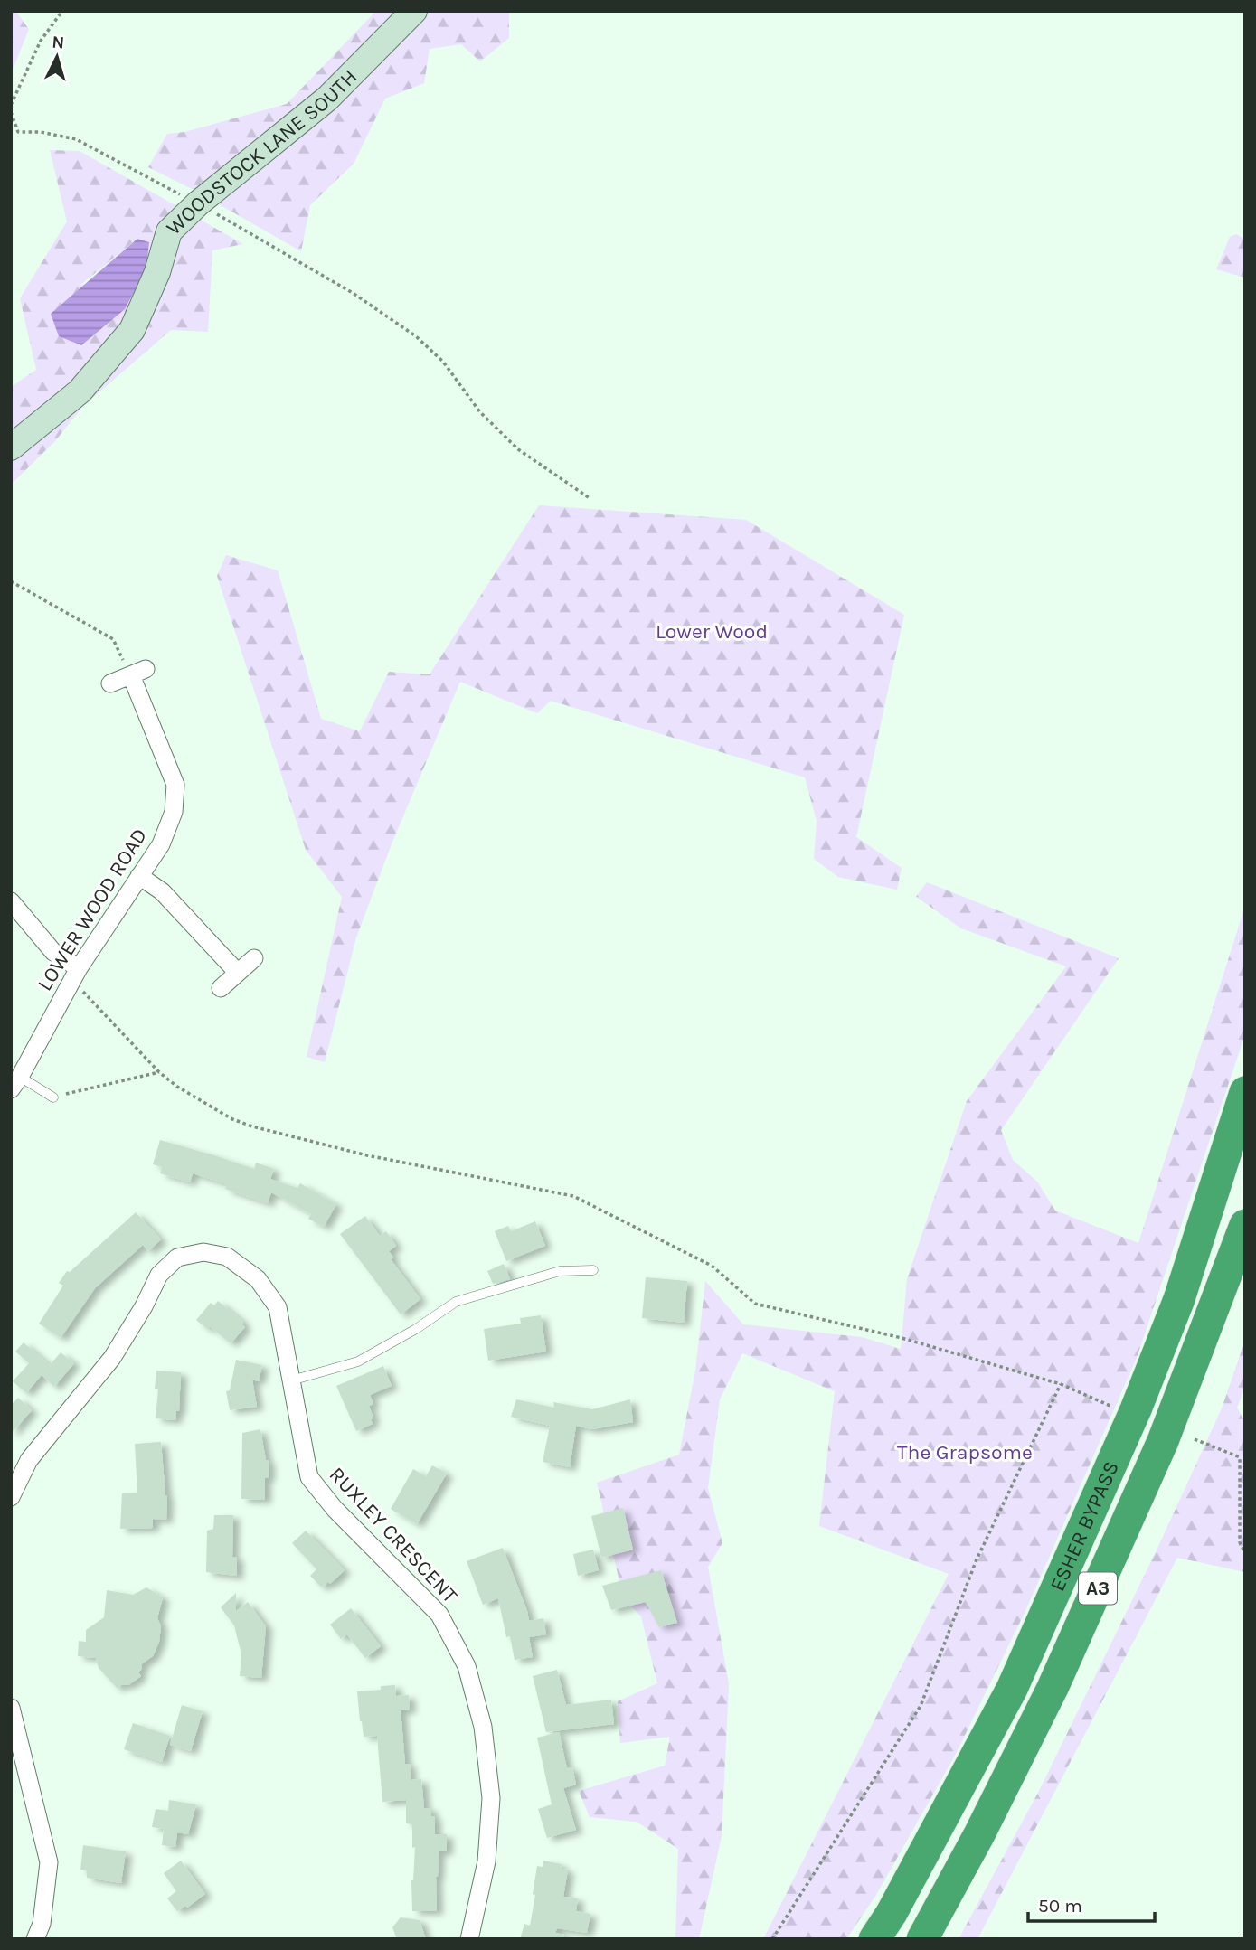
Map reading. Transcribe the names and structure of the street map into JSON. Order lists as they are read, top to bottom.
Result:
{
  "streets": {
    "highway": ["ESHER BYPASS", "A3"],
    "street": ["WOODSTOCK LANE SOUTH", "LOWER WOOD ROAD", "RUXLEY CRESCENT"]
  },
  "parks": ["Lower Wood", "The Grapsome"],
  "scale_bar": "50 m",
  "north": "top"
}
